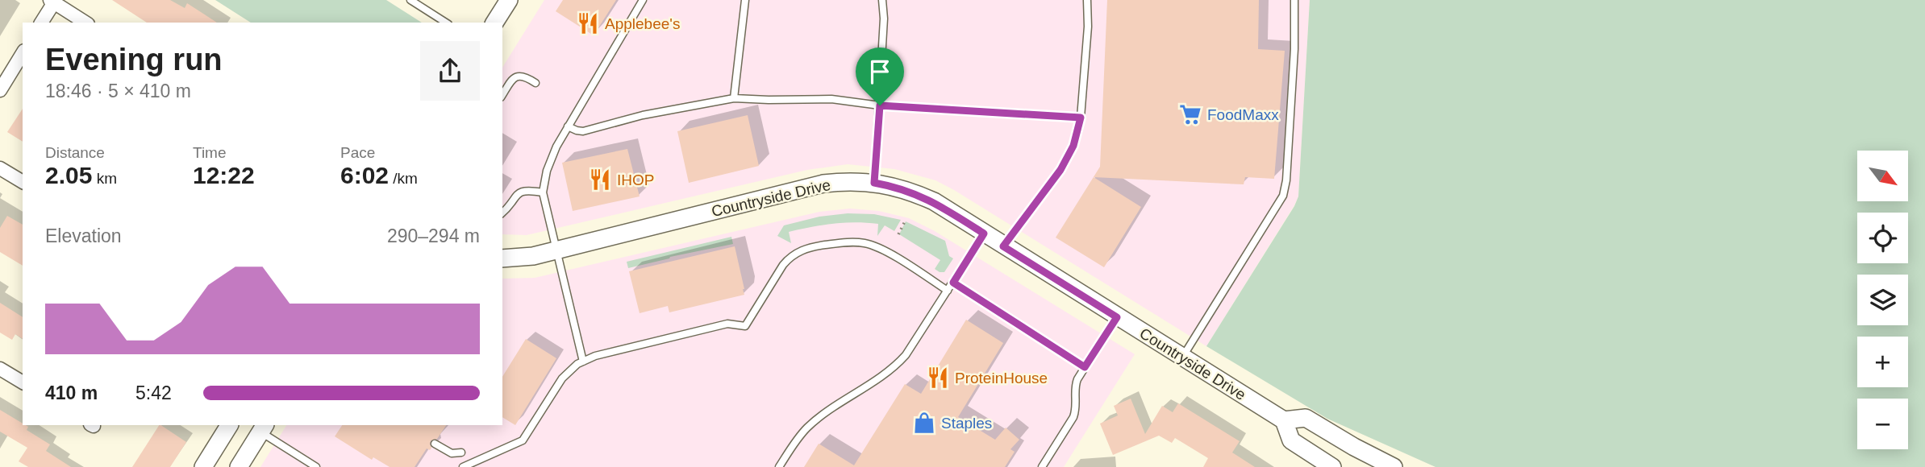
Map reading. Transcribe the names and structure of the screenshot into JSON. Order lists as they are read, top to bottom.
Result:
{
  "streets": {
    "street": ["Countryside Drive"]
  },
  "places": {
    "restaurant": ["Applebee's", "IHOP", "ProteinHouse"],
    "supermarket": ["FoodMaxx"],
    "shop": ["Staples"]
  },
  "north": "bottom right",
  "page": {
    "heading": ["Evening run", "18:46 · 5 × 410 m"],
    "stats": [
      ["Distance", "2.05 km"],
      ["Time", "12:22"],
      ["Pace", "6:02 /km"]
    ],
    "map_buttons": ["+", "−"],
    "chart": ["Elevation", "290–294 m"],
    "list": [
      {
        "name": "410 m",
        "note": "5:42"
      }
    ]
  }
}
